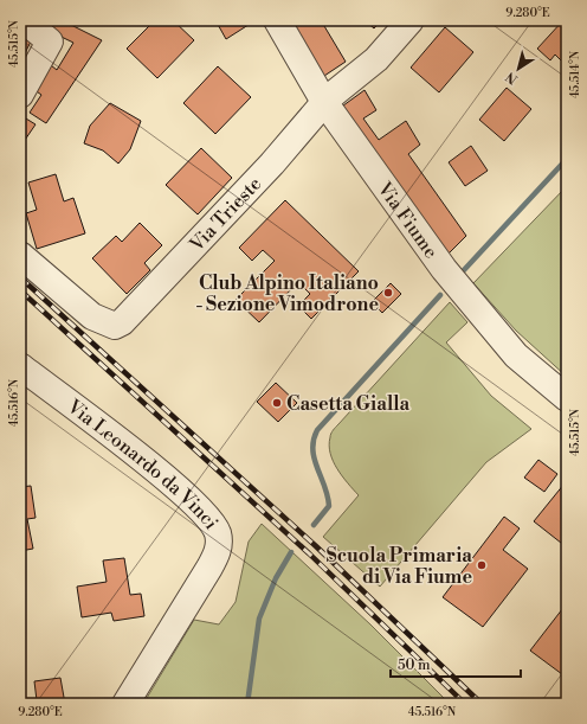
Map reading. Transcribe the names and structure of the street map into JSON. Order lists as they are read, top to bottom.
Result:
{
  "streets": {
    "street": ["Via Trieste", "Via Fiume", "Via Leonardo da Vinci"]
  },
  "crossings": [
    ["Via Trieste", "Via Fiume"]
  ],
  "places": ["Club Alpino Italiano - Sezione Vimodrone", "Casetta Gialla", "Scuola Primaria di Via Fiume"],
  "scale_bar": "50 m",
  "north": "bottom left",
  "coordinates": [
    "9.280°E",
    "45.515°N",
    "45.514°N",
    "45.516°N"
  ]
}
